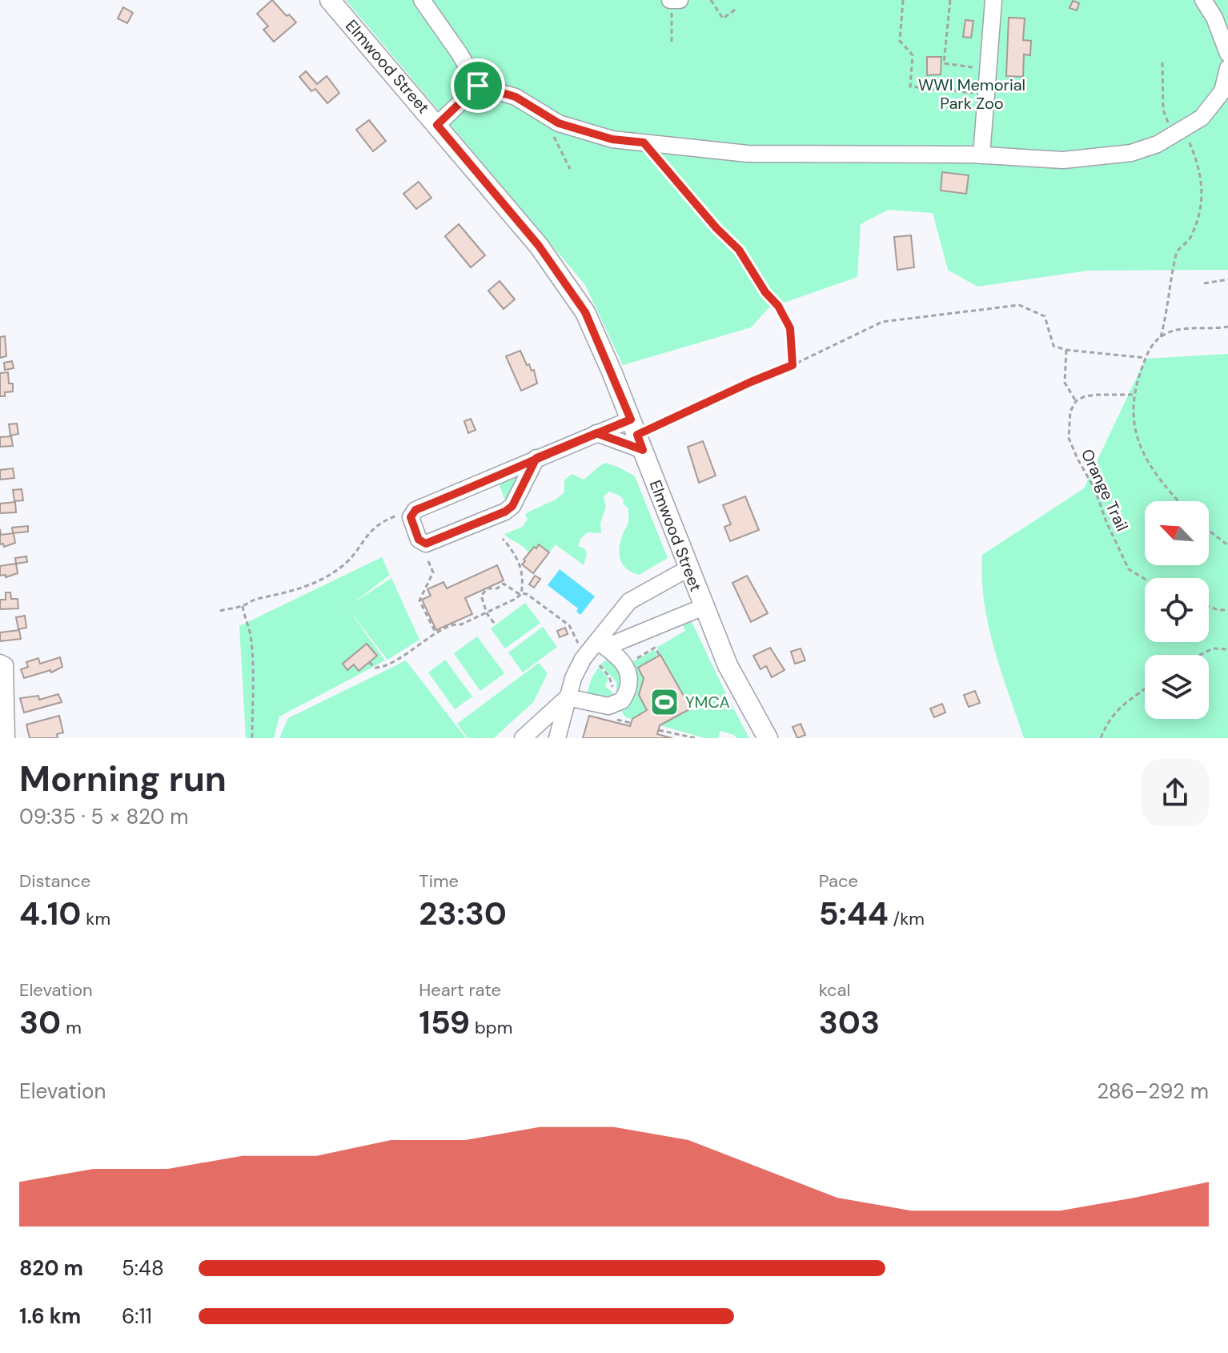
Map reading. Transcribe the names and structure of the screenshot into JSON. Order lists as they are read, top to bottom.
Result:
{
  "streets": {
    "main road": ["Elmwood Street"],
    "path": ["Orange Trail"]
  },
  "parks": ["WWI Memorial Park Zoo"],
  "places": {
    "sports": ["YMCA"]
  },
  "north": "top left",
  "page": {
    "heading": ["Morning run", "09:35 · 5 × 820 m"],
    "stats": [
      ["Distance", "4.10 km"],
      ["Time", "23:30"],
      ["Pace", "5:44 /km"],
      ["Elevation", "30 m"],
      ["Heart rate", "159 bpm"],
      ["kcal", "303"]
    ],
    "chart": ["Elevation", "286–292 m"],
    "list": [
      {
        "name": "820 m",
        "note": "5:48"
      },
      {
        "name": "1.6 km",
        "note": "6:11"
      }
    ]
  }
}
